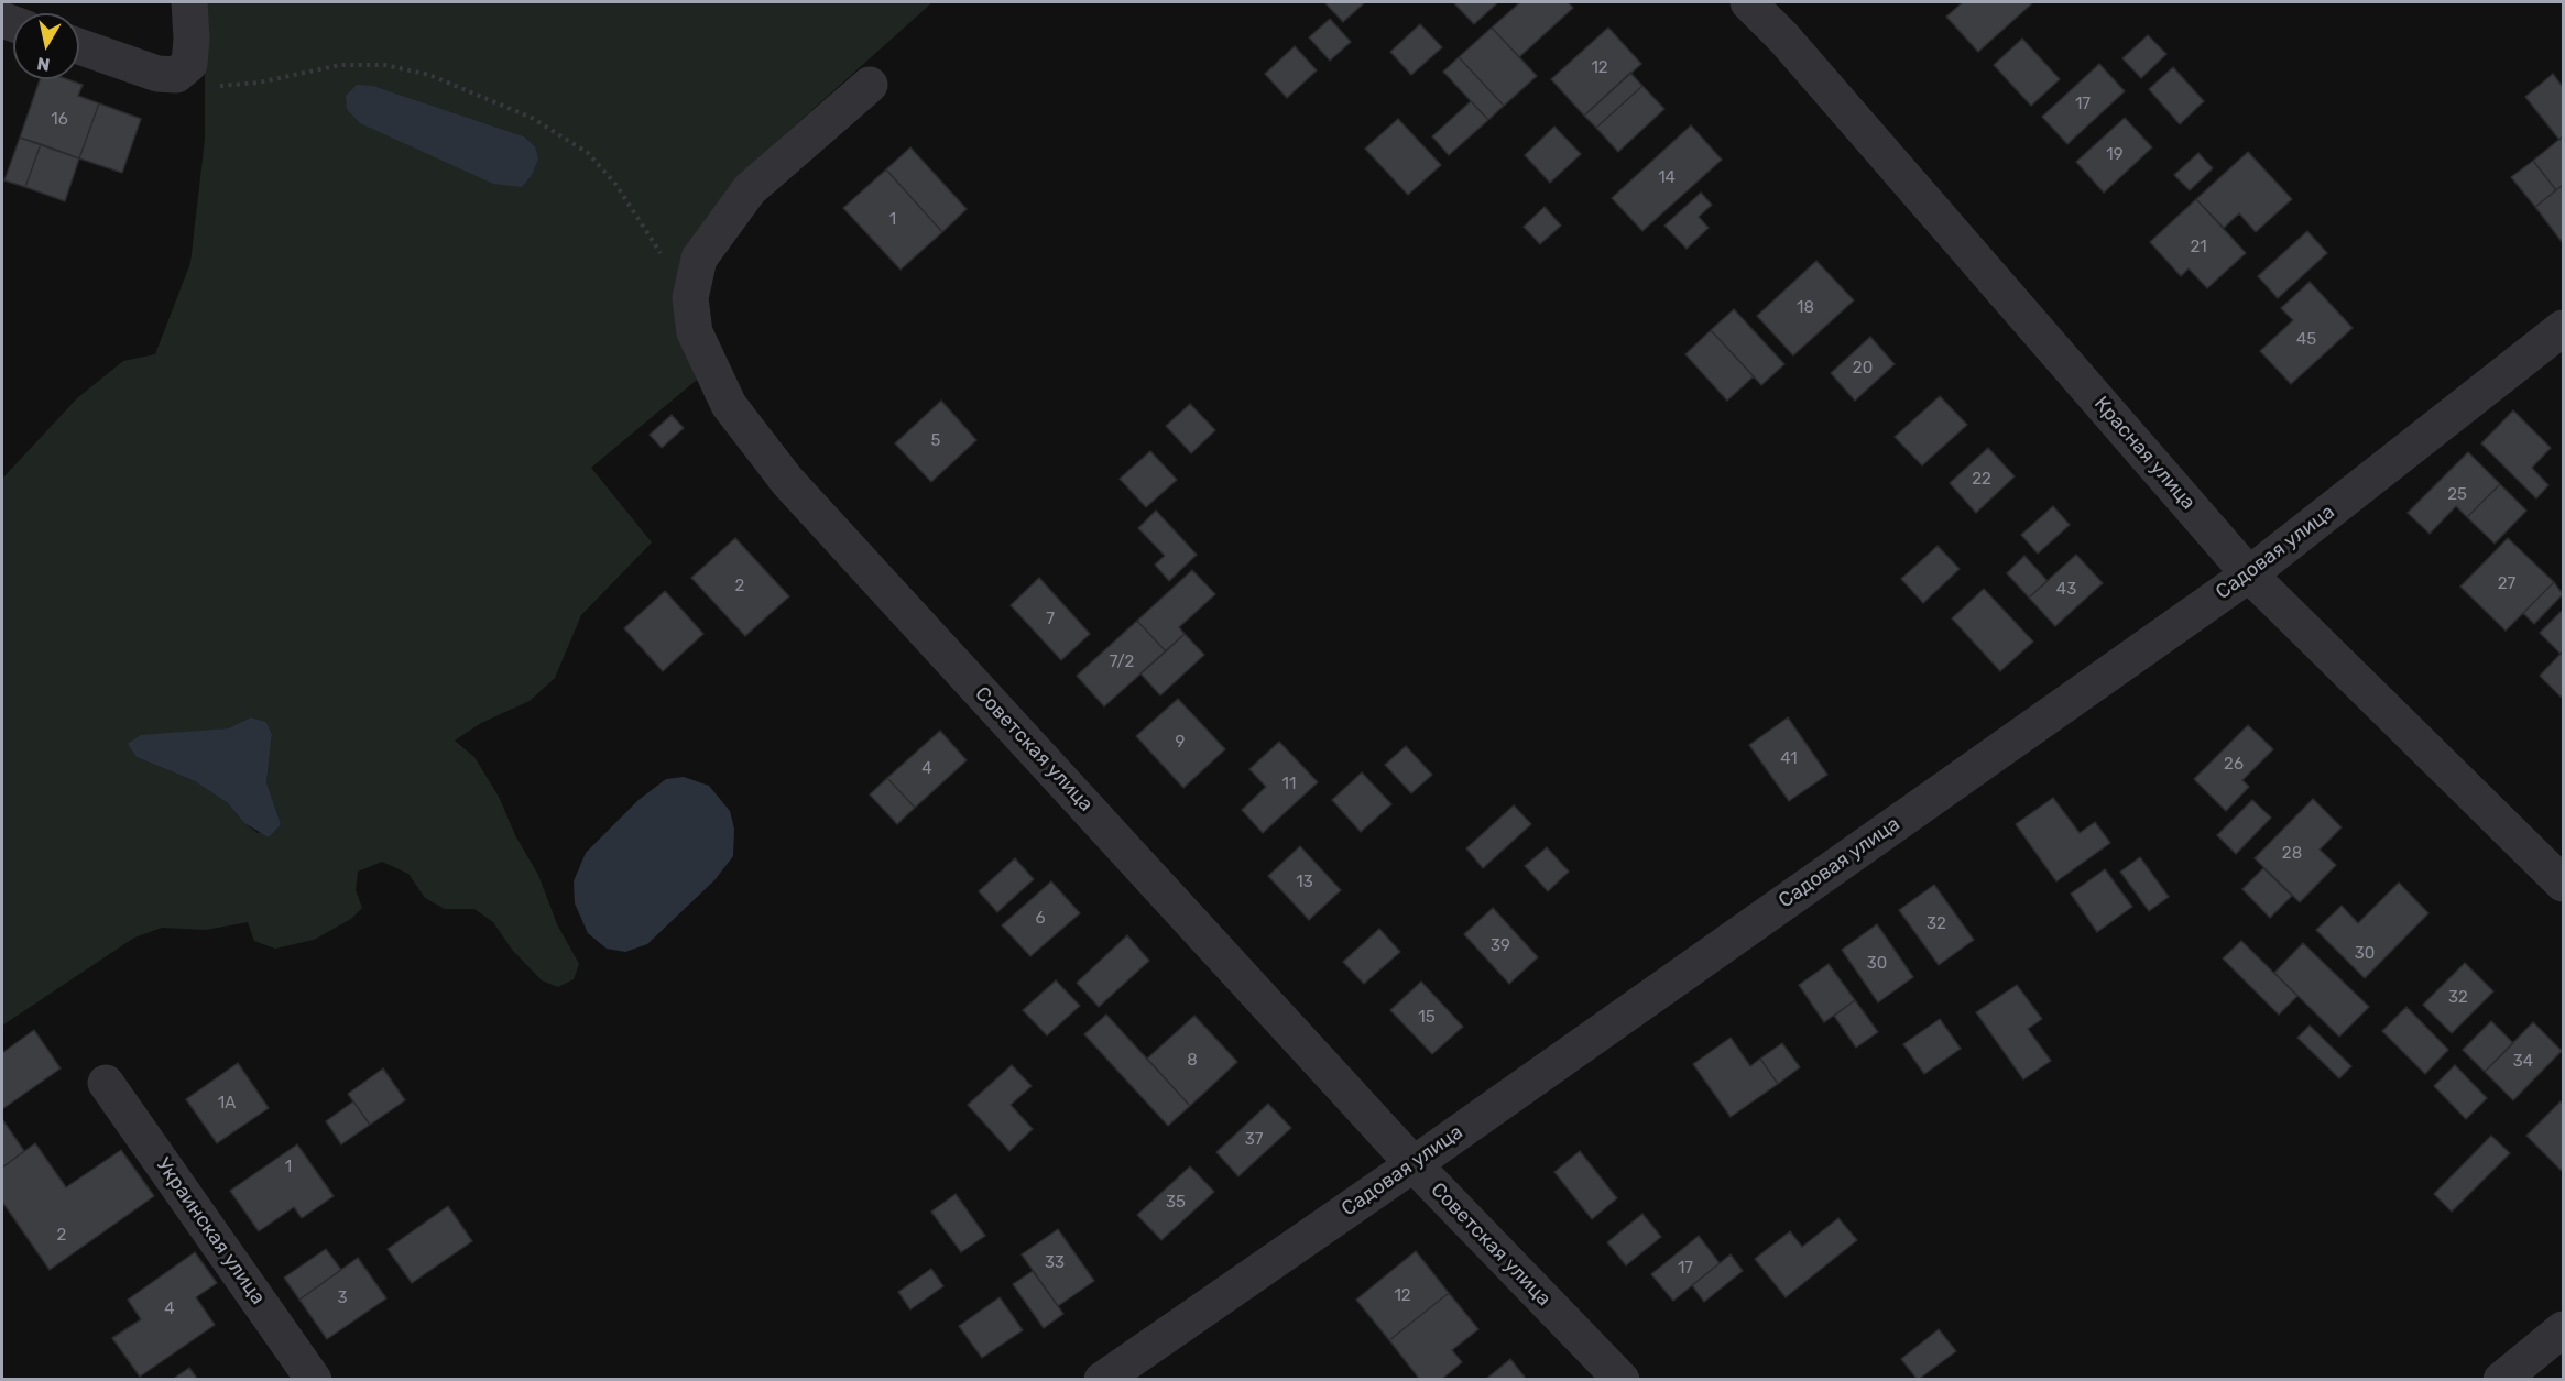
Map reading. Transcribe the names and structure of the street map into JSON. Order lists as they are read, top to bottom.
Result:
{
  "streets": {
    "street": [
      "Красная улица",
      "Садовая улица",
      "Советская улица",
      "Украинская улица"
    ]
  },
  "crossings": [
    ["Красная улица", "Садовая улица"],
    ["Садовая улица", "Советская улица"]
  ],
  "house_numbers": [
    "12",
    "17",
    "16",
    "19",
    "14",
    "1",
    "21",
    "18",
    "45",
    "20",
    "5",
    "22",
    "25",
    "27",
    "2",
    "43",
    "7",
    "7/2",
    "9",
    "41",
    "26",
    "4",
    "11",
    "28",
    "13",
    "6",
    "32",
    "39",
    "30",
    "30",
    "32",
    "15",
    "8",
    "34",
    "1А",
    "37",
    "1",
    "35",
    "2",
    "33",
    "17",
    "12",
    "3",
    "4"
  ],
  "north": "bottom"
}
